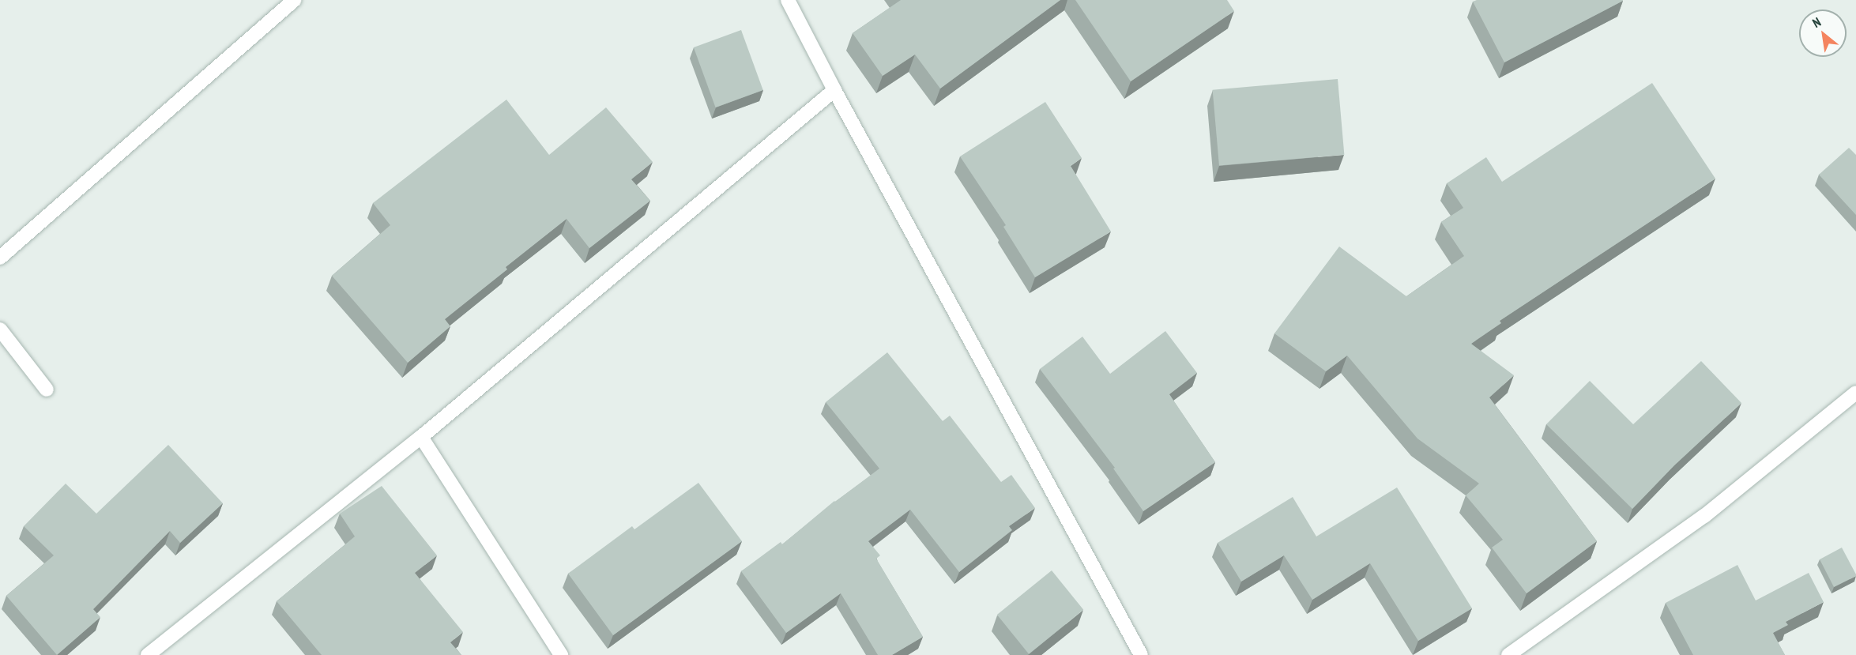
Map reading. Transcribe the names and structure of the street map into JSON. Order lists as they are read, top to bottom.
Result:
{
  "north": "top left"
}
